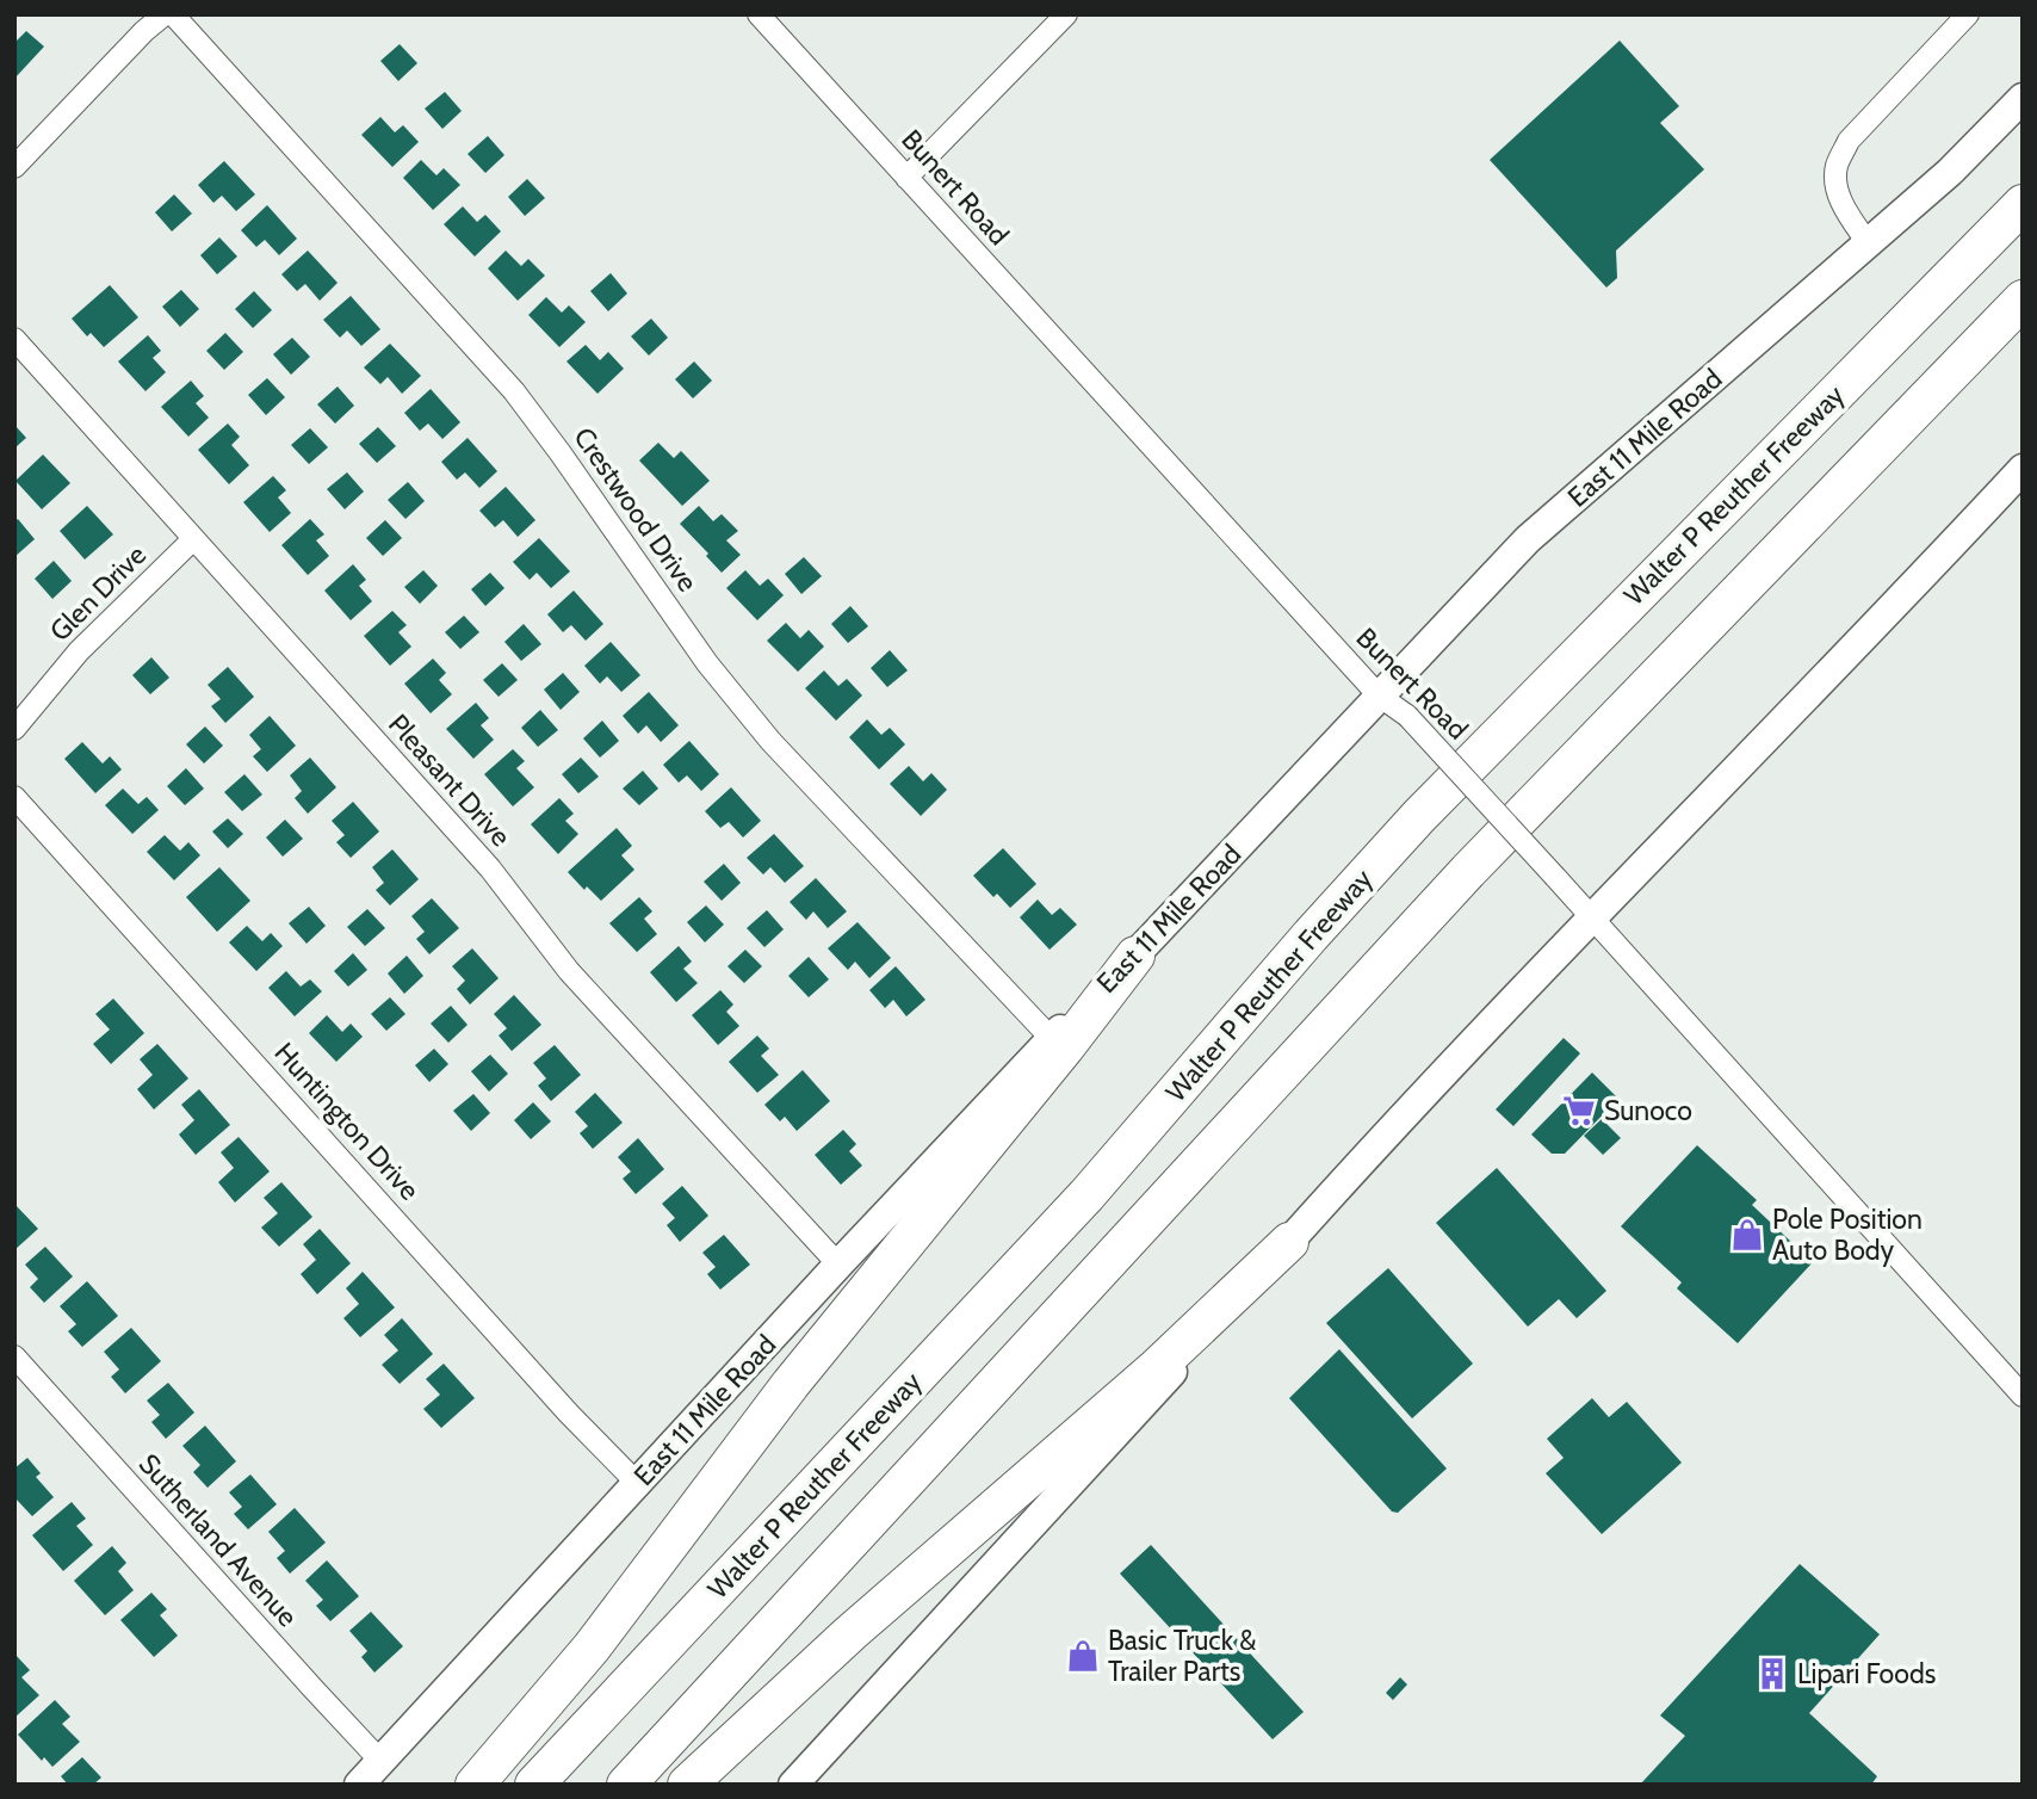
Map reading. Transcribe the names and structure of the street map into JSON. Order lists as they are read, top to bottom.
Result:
{
  "streets": {
    "highway": ["Walter P Reuther Freeway"],
    "main road": ["East 11 Mile Road"],
    "street": [
      "Bunert Road",
      "Crestwood Drive",
      "Glen Drive",
      "Pleasant Drive",
      "Huntington Drive",
      "Sutherland Avenue"
    ]
  },
  "crossings": [
    ["Bunert Road", "East 11 Mile Road"],
    ["East 11 Mile Road", "Crestwood Drive"],
    ["East 11 Mile Road", "Pleasant Drive"],
    ["East 11 Mile Road", "Huntington Drive"],
    ["East 11 Mile Road", "Sutherland Avenue"],
    ["Glen Drive", "Pleasant Drive"]
  ],
  "places": {
    "supermarket": ["Sunoco"],
    "shop": ["Pole Position Auto Body", "Basic Truck & Trailer Parts"],
    "building": ["Lipari Foods"]
  }
}
